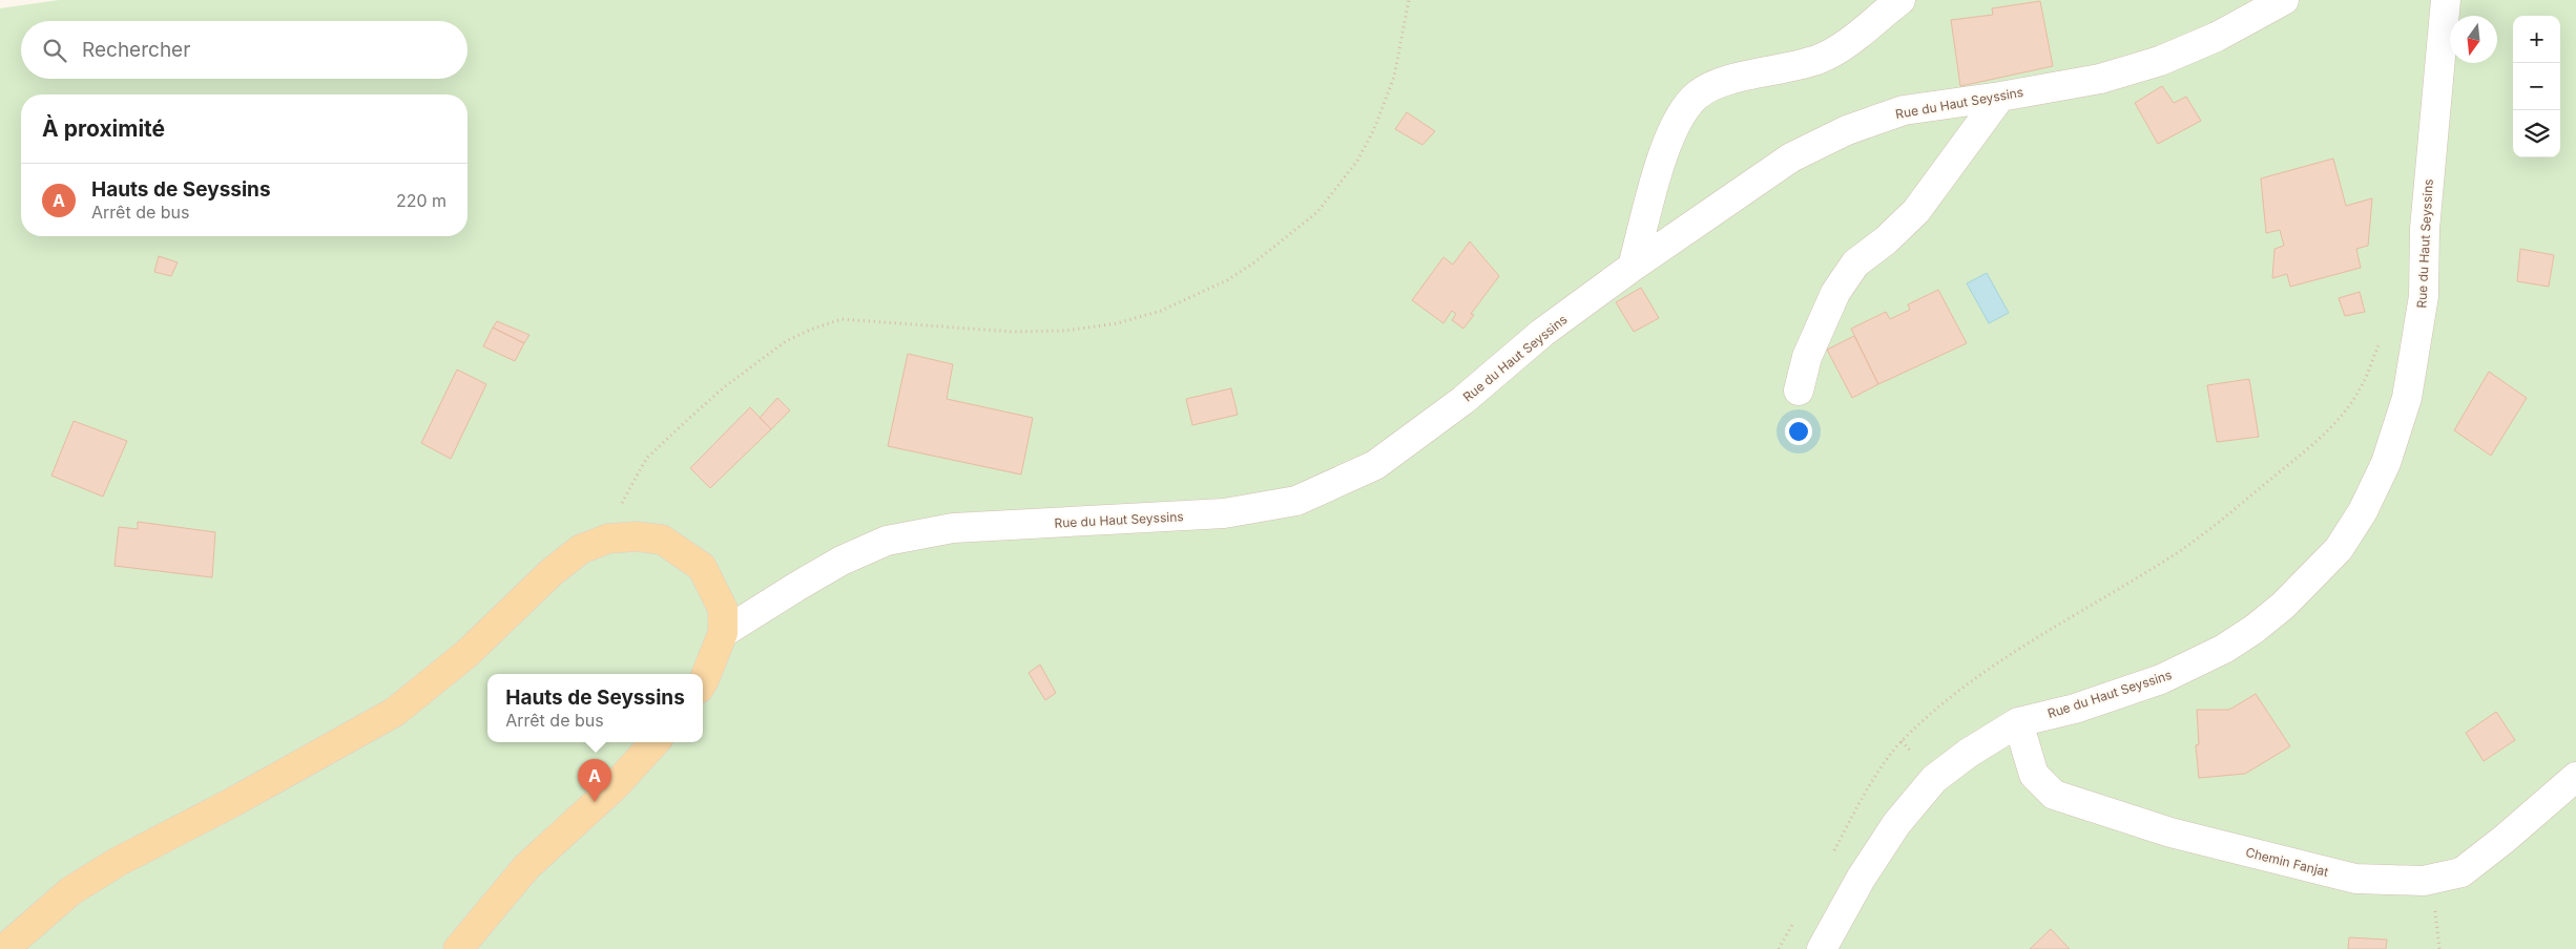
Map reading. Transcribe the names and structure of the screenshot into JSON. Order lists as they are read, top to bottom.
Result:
{
  "streets": {
    "street": ["Rue du Haut Seyssins", "Chemin Fanjat"]
  },
  "crossings": [
    ["Rue du Haut Seyssins", "Chemin Fanjat"]
  ],
  "north": "bottom",
  "page": {
    "map_buttons": ["+", "−"],
    "search": "Rechercher",
    "heading": "À proximité",
    "list": [
      {
        "mark": "A",
        "name": "Hauts de Seyssins",
        "note": "Arrêt de bus",
        "value": "220 m"
      }
    ],
    "popup": ["Hauts de Seyssins", "Arrêt de bus"],
    "pins": "A"
  }
}
